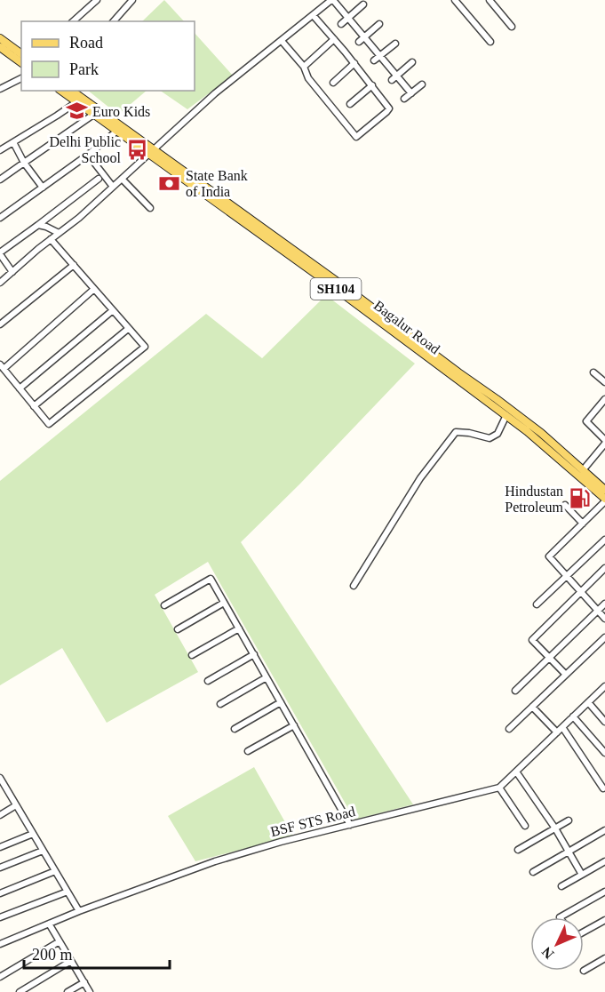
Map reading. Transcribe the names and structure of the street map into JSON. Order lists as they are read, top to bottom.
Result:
{
  "streets": {
    "main road": ["SH104", "Bagalur Road"],
    "street": ["BSF STS Road"]
  },
  "places": {
    "school or university": ["Euro Kids"],
    "bus stop": ["Delhi Public School"],
    "bank": ["State Bank of India"],
    "fuel station": ["Hindustan Petroleum"]
  },
  "legend": ["Road", "Park"],
  "scale_bar": "200 m",
  "north": "bottom left"
}
